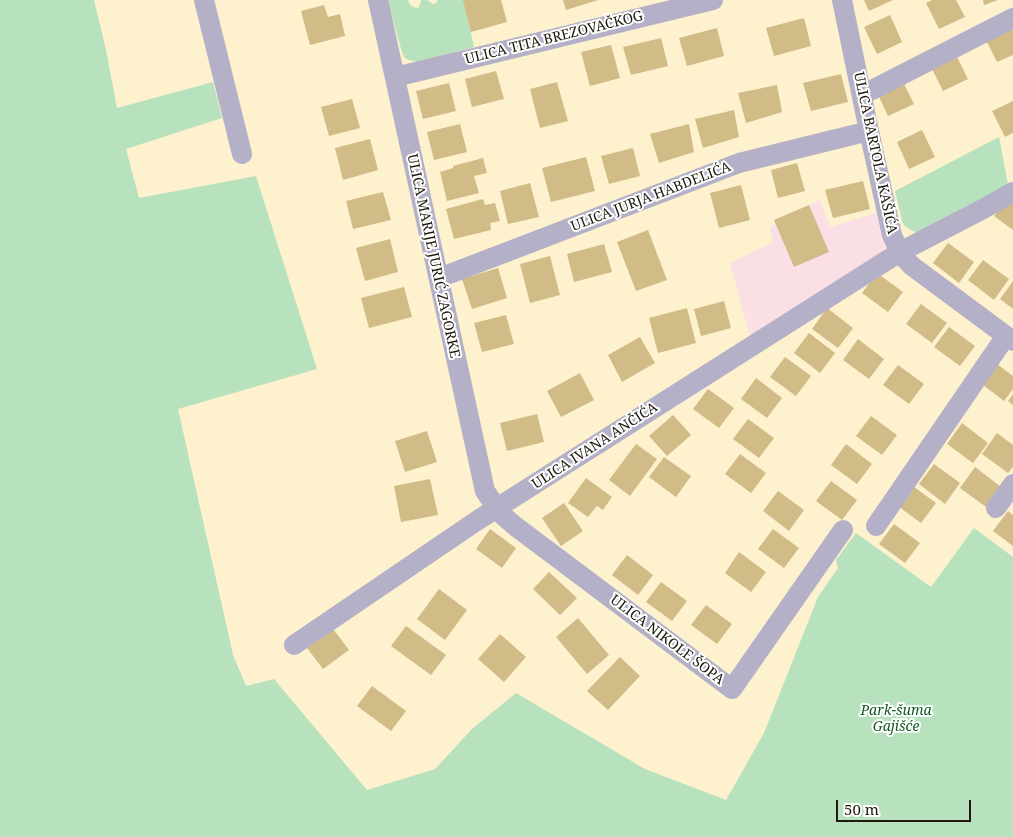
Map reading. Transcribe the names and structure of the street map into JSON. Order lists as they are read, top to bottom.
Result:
{
  "streets": {
    "street": [
      "ULICA TITA BREZOVAČKOG",
      "ULICA BARTOLA KAŠIĆA",
      "ULICA JURJA HABDELIĆA",
      "ULICA MARIJE JURIĆ ZAGORKE",
      "ULICA IVANA ANČIĆA",
      "ULICA NIKOLE ŠOPA"
    ]
  },
  "crossings": [
    ["ULICA TITA BREZOVAČKOG", "ULICA MARIJE JURIĆ ZAGORKE"],
    ["ULICA BARTOLA KAŠIĆA", "ULICA JURJA HABDELIĆA"],
    ["ULICA BARTOLA KAŠIĆA", "ULICA IVANA ANČIĆA"],
    ["ULICA JURJA HABDELIĆA", "ULICA MARIJE JURIĆ ZAGORKE"],
    ["ULICA MARIJE JURIĆ ZAGORKE", "ULICA IVANA ANČIĆA"],
    ["ULICA MARIJE JURIĆ ZAGORKE", "ULICA NIKOLE ŠOPA"],
    ["ULICA IVANA ANČIĆA", "ULICA NIKOLE ŠOPA"]
  ],
  "parks": ["Park-šuma Gajišće"],
  "scale_bar": "50 m"
}
